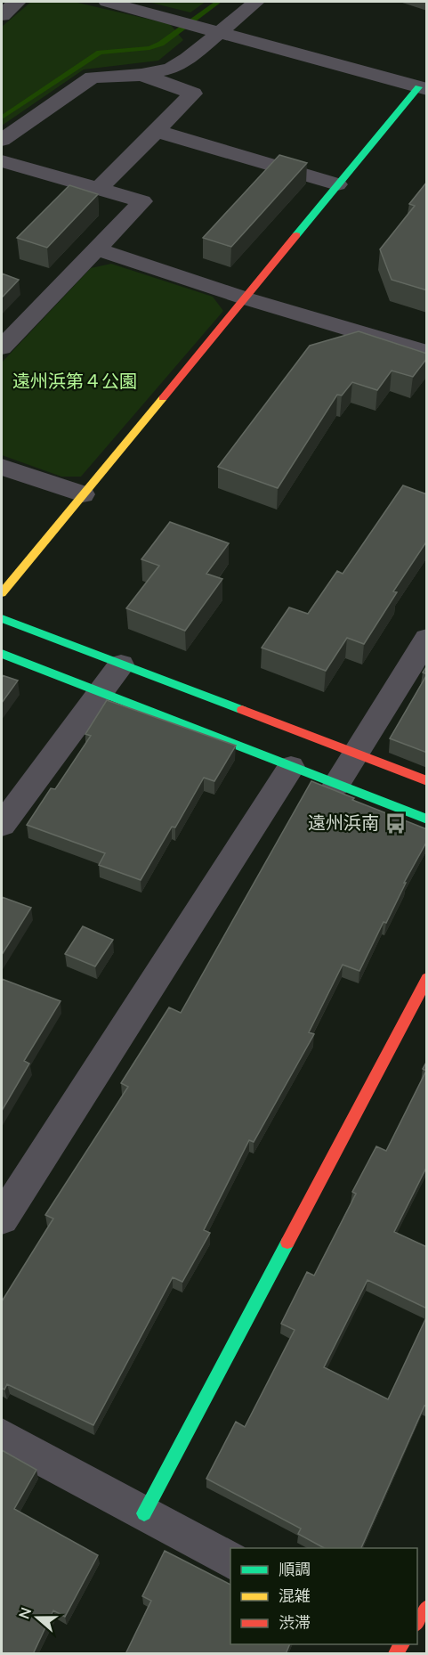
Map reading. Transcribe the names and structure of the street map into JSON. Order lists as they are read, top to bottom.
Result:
{
  "parks": ["遠州浜第４公園"],
  "places": {
    "bus stop": ["遠州浜南"]
  },
  "legend": ["順調", "混雑", "渋滞"],
  "north": "left"
}
